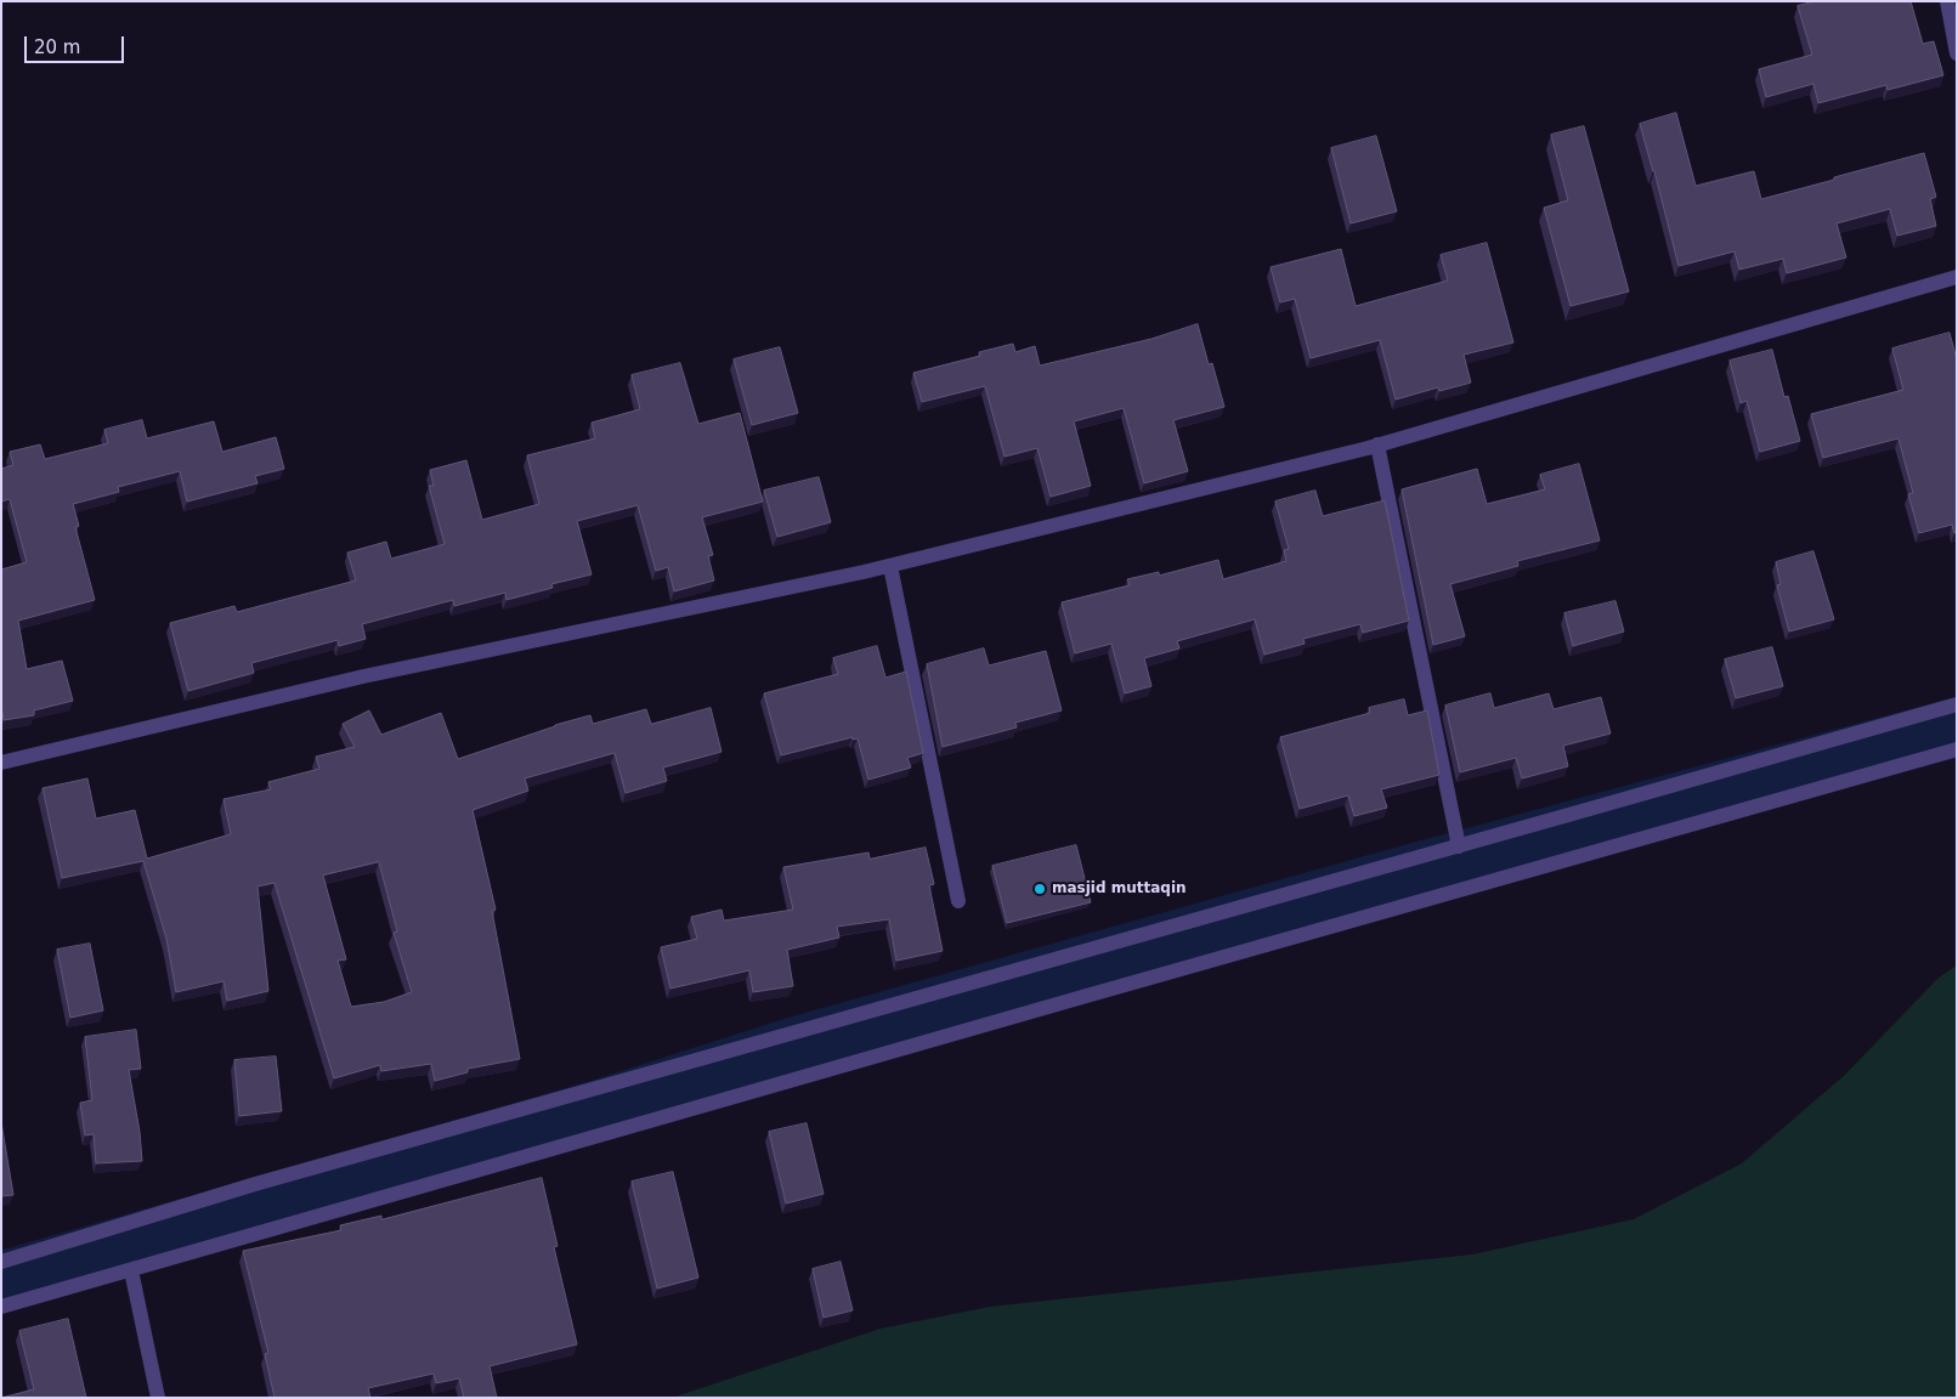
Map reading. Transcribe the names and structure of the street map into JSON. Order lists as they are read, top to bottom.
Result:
{
  "places": ["masjid muttaqin"],
  "scale_bar": "20 m"
}
